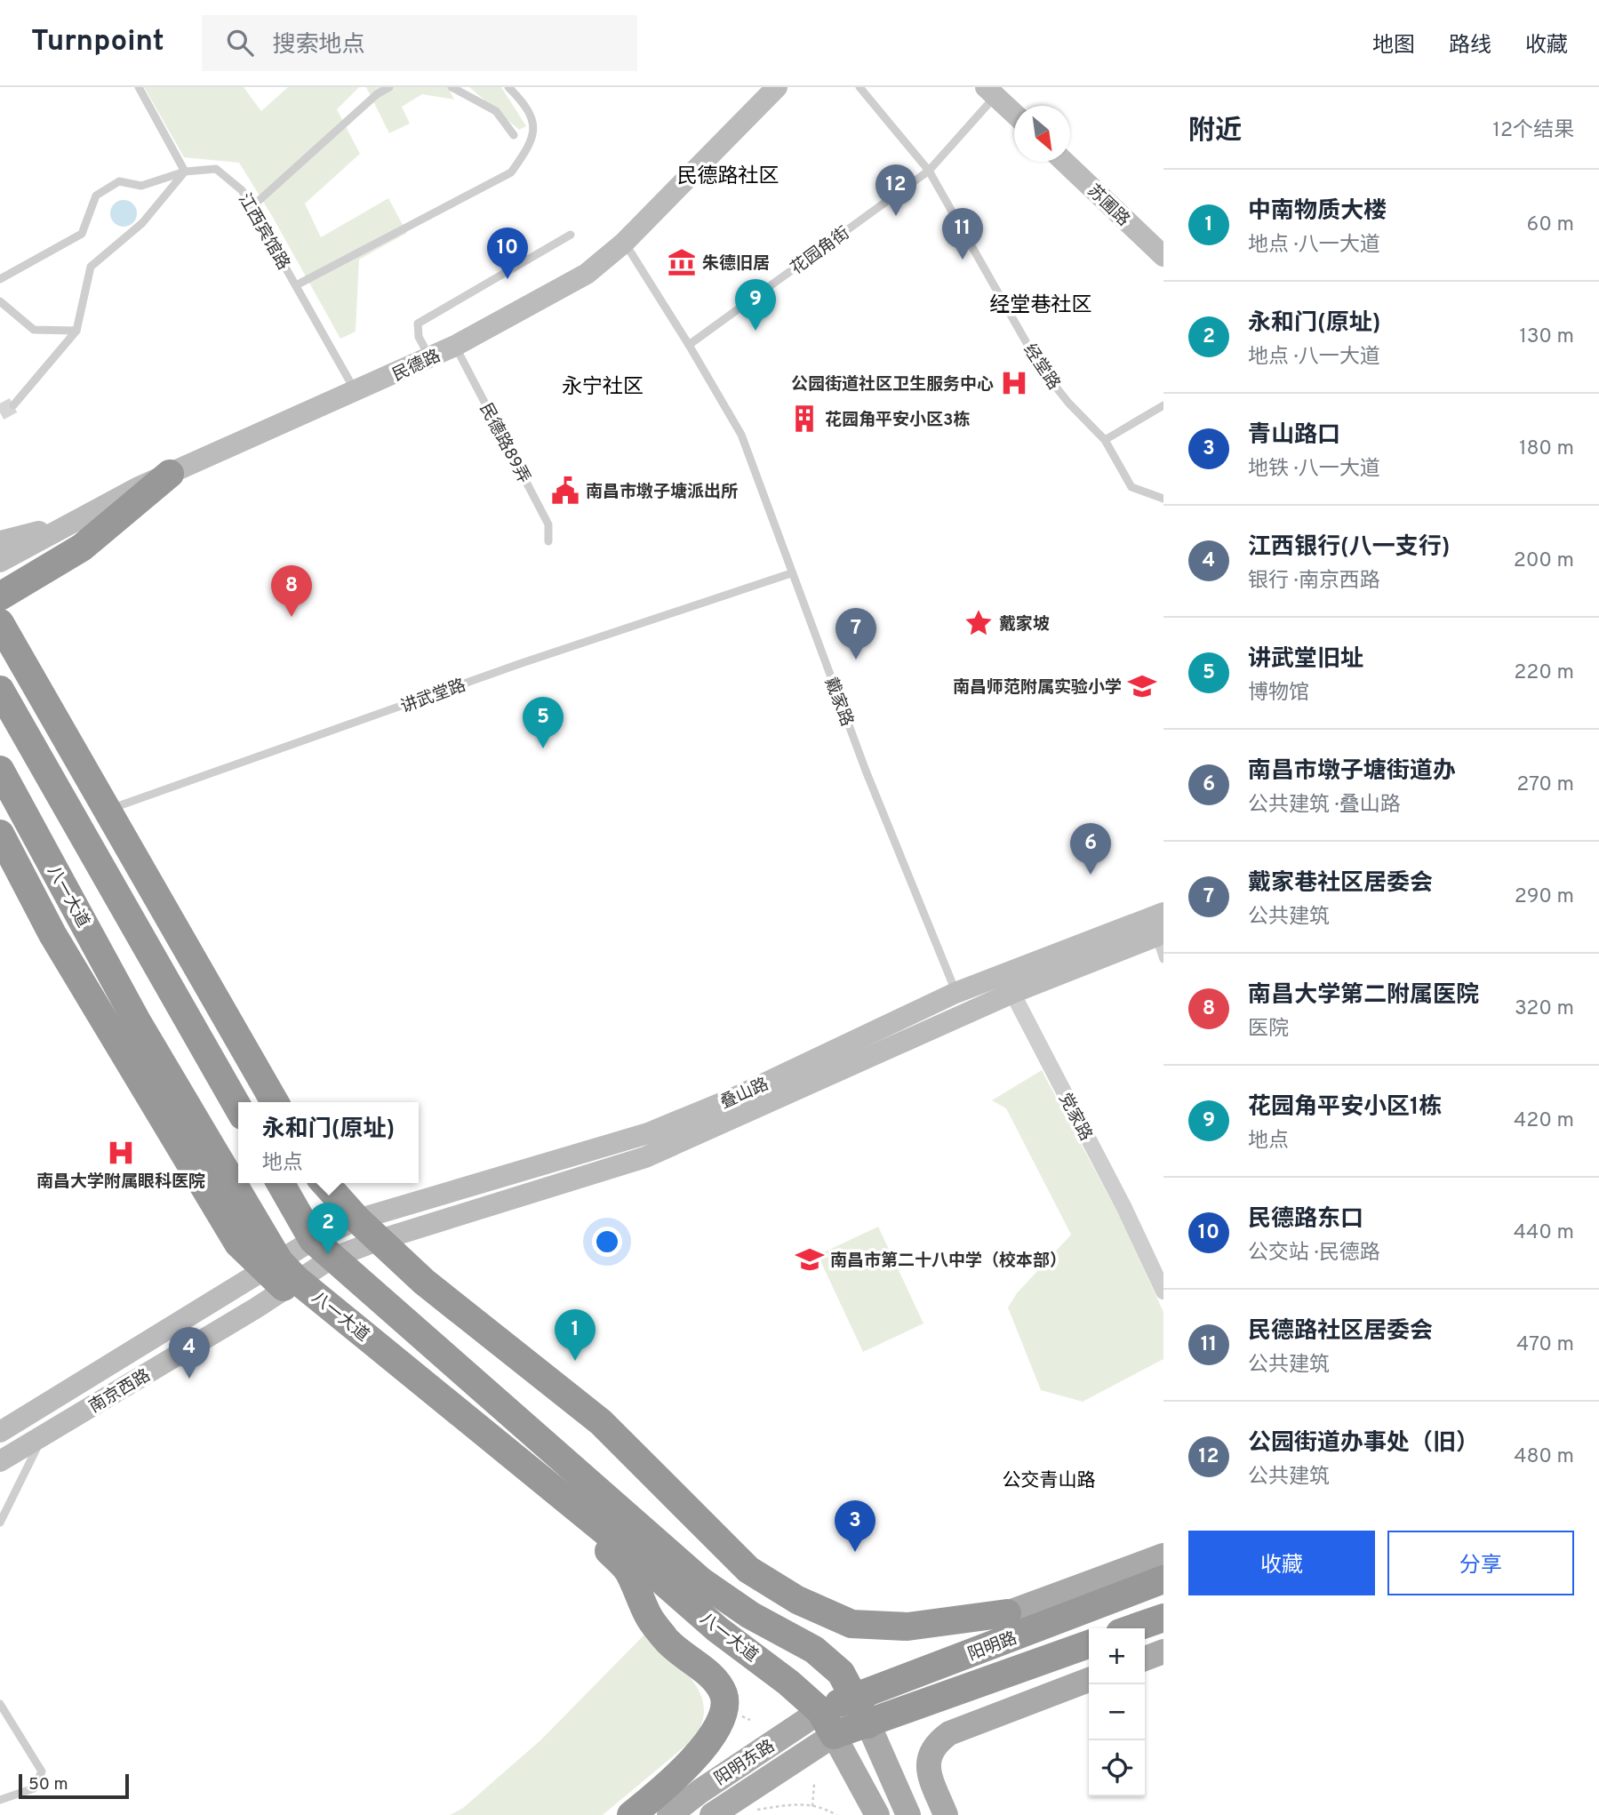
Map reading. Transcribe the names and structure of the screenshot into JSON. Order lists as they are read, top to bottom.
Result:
{
  "streets": {
    "highway": ["八一大道", "阳明路"],
    "main road": [
      "苏圃路",
      "民德路",
      "叠山路",
      "南京西路",
      "阳明东路"
    ],
    "street": ["党家路"],
    "lane": [
      "江西宾馆路",
      "花园角街",
      "经堂路",
      "民德路89弄",
      "讲武堂路",
      "戴家路"
    ]
  },
  "crossings": [
    ["江西宾馆路", "民德路"],
    ["花园角街", "经堂路"],
    ["花园角街", "戴家路"],
    ["民德路", "民德路89弄"],
    ["讲武堂路", "戴家路"],
    ["戴家路", "叠山路"],
    ["八一大道", "叠山路"],
    ["八一大道", "南京西路"],
    ["八一大道", "阳明路"],
    ["八一大道", "阳明东路"],
    ["叠山路", "党家路"],
    ["叠山路", "南京西路"],
    ["阳明路", "阳明东路"]
  ],
  "districts": [
    "民德路社区",
    "经堂巷社区",
    "永宁社区",
    "公交青山路"
  ],
  "places": {
    "museum": ["朱德旧居"],
    "hospital": ["公园街道社区卫生服务中心", "南昌大学附属眼科医院"],
    "building": ["花园角平安小区3栋"],
    "public building": ["南昌市墩子塘派出所"],
    "place": ["戴家坡"],
    "school or university": ["南昌师范附属实验小学", "南昌市第二十八中学（校本部）"]
  },
  "scale_bar": "50 m",
  "north": "bottom right",
  "page": {
    "header": "Turnpoint",
    "search": "搜索地点",
    "nav": ["地图", "路线", "收藏"],
    "heading": ["附近", "12个结果"],
    "pins": [
      "12",
      "11",
      "10",
      "9",
      "8",
      "7",
      "5",
      "6",
      "2",
      "1",
      "4",
      "3"
    ],
    "list": [
      {
        "mark": "1",
        "name": "中南物质大楼",
        "note": "地点 · 八一大道",
        "value": "60 m"
      },
      {
        "mark": "2",
        "name": "永和门(原址)",
        "note": "地点 · 八一大道",
        "value": "130 m"
      },
      {
        "mark": "3",
        "name": "青山路口",
        "note": "地铁 · 八一大道",
        "value": "180 m"
      },
      {
        "mark": "4",
        "name": "江西银行(八一支行)",
        "note": "银行 · 南京西路",
        "value": "200 m"
      },
      {
        "mark": "5",
        "name": "讲武堂旧址",
        "note": "博物馆",
        "value": "220 m"
      },
      {
        "mark": "6",
        "name": "南昌市墩子塘街道办",
        "note": "公共建筑 · 叠山路",
        "value": "270 m"
      },
      {
        "mark": "7",
        "name": "戴家巷社区居委会",
        "note": "公共建筑",
        "value": "290 m"
      },
      {
        "mark": "8",
        "name": "南昌大学第二附属医院",
        "note": "医院",
        "value": "320 m"
      },
      {
        "mark": "9",
        "name": "花园角平安小区1栋",
        "note": "地点",
        "value": "420 m"
      },
      {
        "mark": "10",
        "name": "民德路东口",
        "note": "公交站 · 民德路",
        "value": "440 m"
      },
      {
        "mark": "11",
        "name": "民德路社区居委会",
        "note": "公共建筑",
        "value": "470 m"
      },
      {
        "mark": "12",
        "name": "公园街道办事处（旧）",
        "note": "公共建筑",
        "value": "480 m"
      }
    ],
    "popup": ["永和门(原址)", "地点"],
    "buttons": ["收藏", "分享"],
    "map_buttons": ["+", "−"],
    "scale": "50 m"
  }
}
